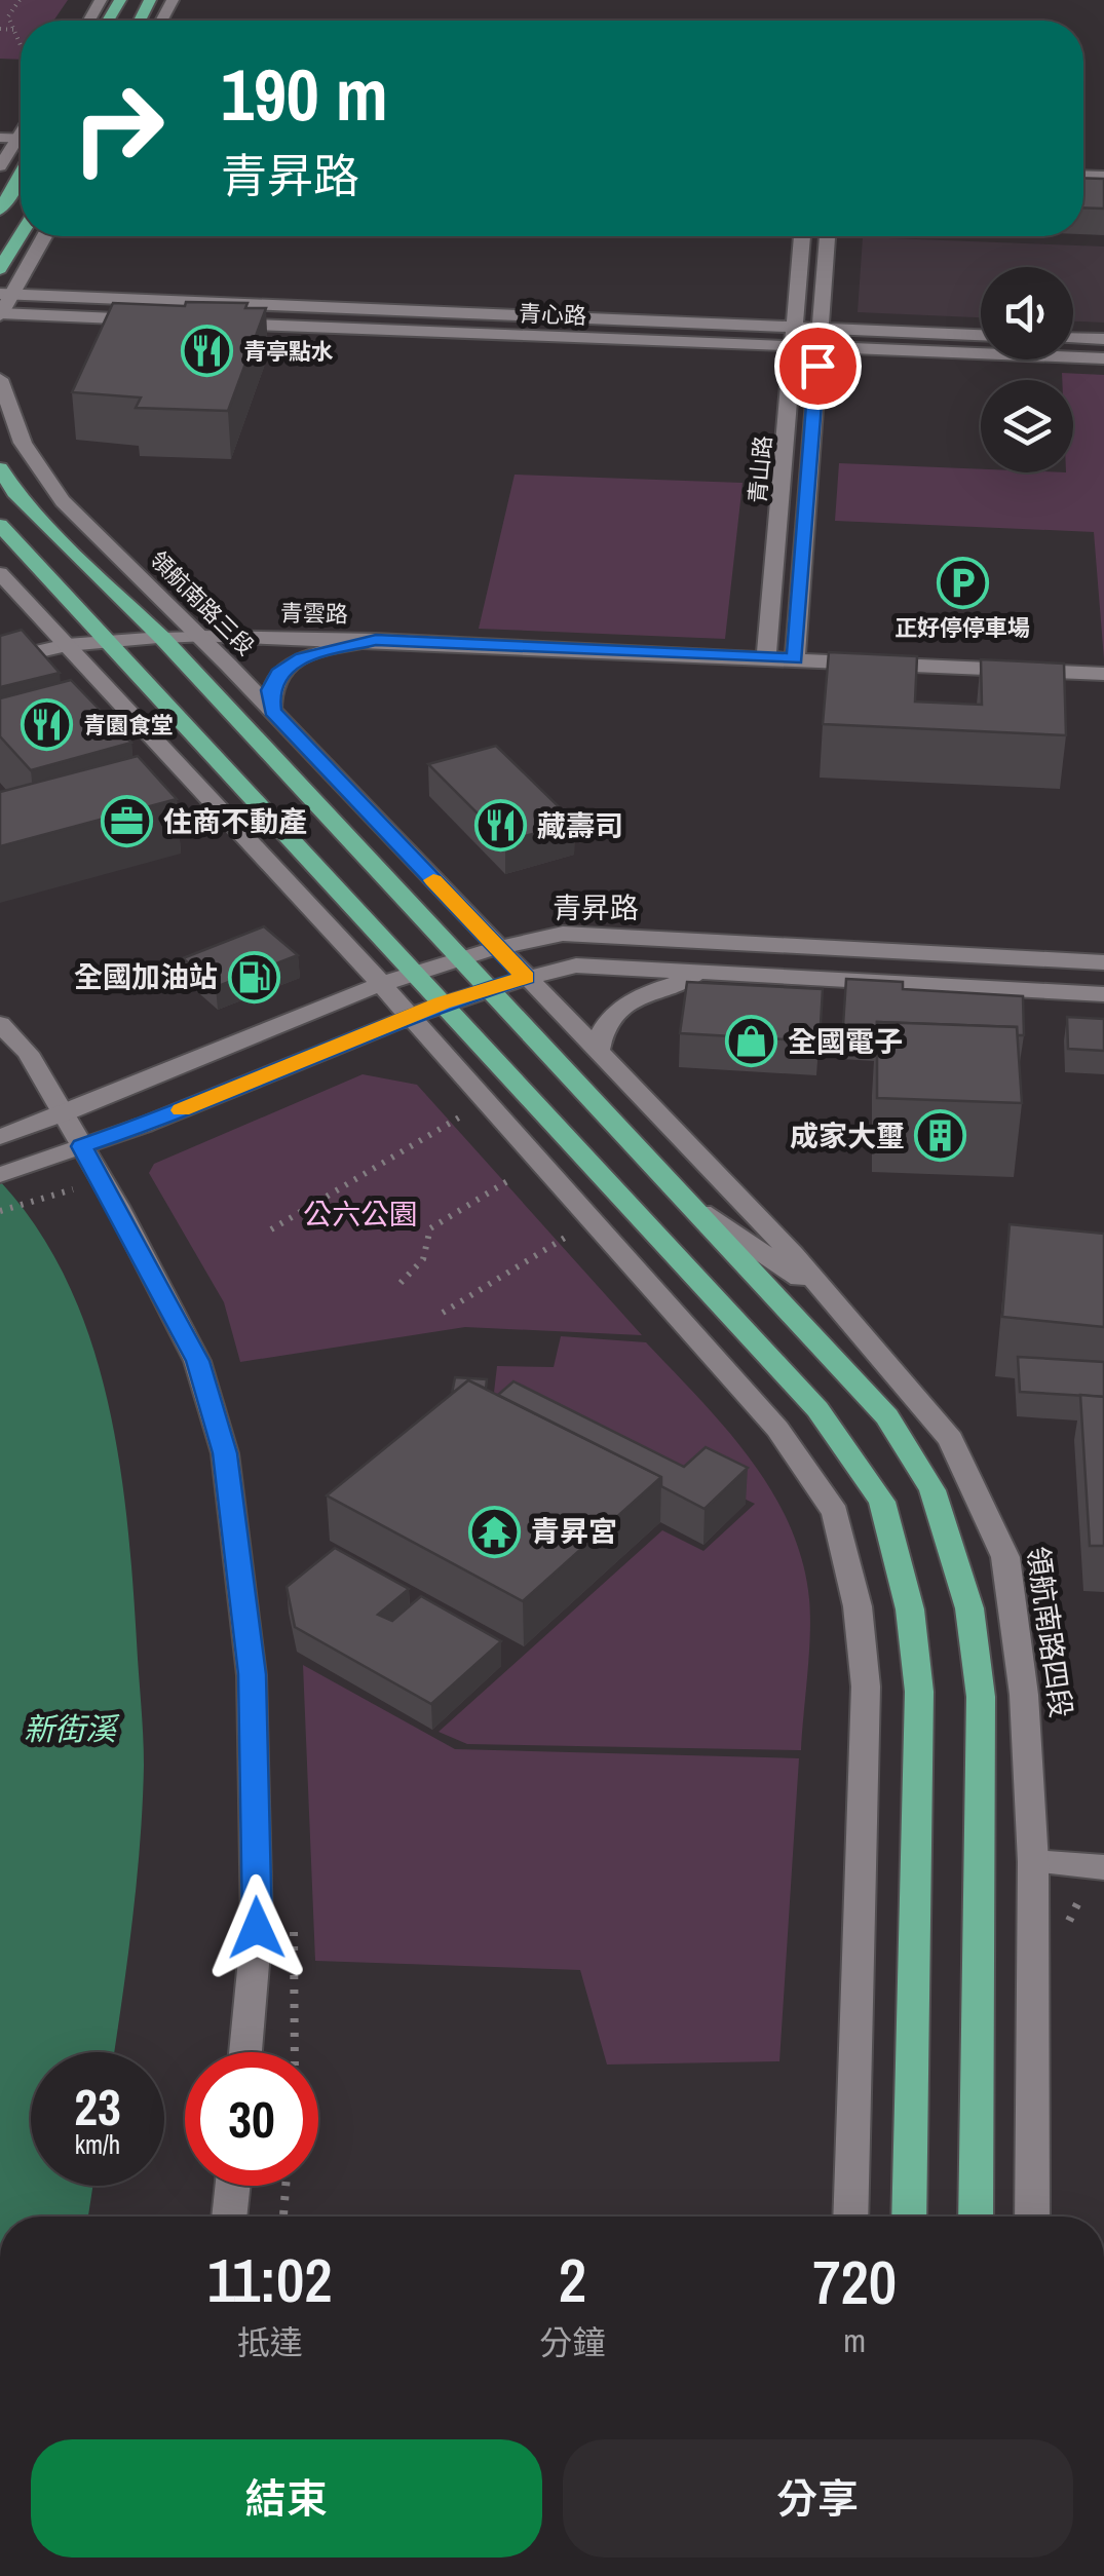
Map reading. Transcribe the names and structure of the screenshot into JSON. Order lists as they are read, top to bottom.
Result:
{
  "streets": {
    "main road": ["領航南路三段"],
    "street": [
      "青心路",
      "青山路",
      "青雲路",
      "青昇路",
      "領航南路四段"
    ]
  },
  "crossings": [
    ["青心路", "青山路"],
    ["青山路", "青雲路"],
    ["領航南路三段", "青雲路"],
    ["領航南路三段", "青昇路"],
    ["領航南路三段", "領航南路四段"],
    ["青昇路", "領航南路四段"]
  ],
  "water": ["新街溪"],
  "parks": ["公六公園"],
  "places": {
    "restaurant": ["青亭點水", "青園食堂", "藏壽司"],
    "parking": ["正好停停車場"],
    "office": ["住商不動產"],
    "fuel station": ["全國加油站"],
    "shop": ["全國電子"],
    "building": ["成家大璽"],
    "temple": ["青昇宮"]
  },
  "page": {
    "turn": ["190 m", "青昇路"],
    "speed": "23 km/h",
    "limit": "30",
    "eta": [
      "11:02",
      "抵達",
      "2",
      "分鐘",
      "720",
      "m"
    ],
    "buttons": ["結束", "分享"]
  }
}
